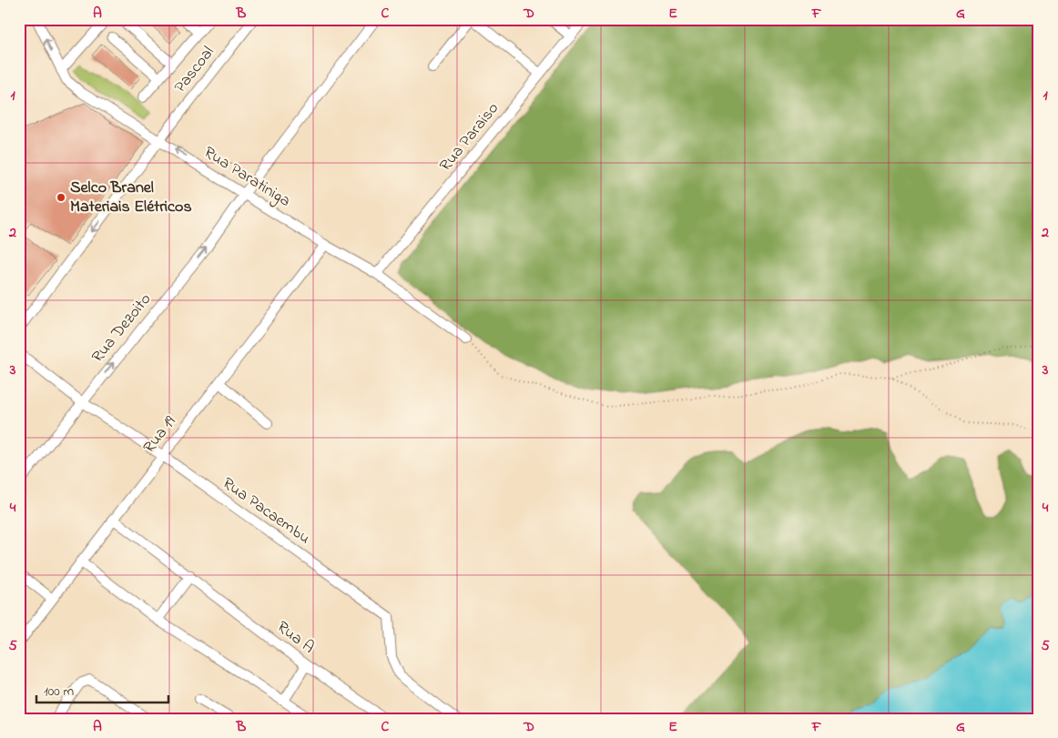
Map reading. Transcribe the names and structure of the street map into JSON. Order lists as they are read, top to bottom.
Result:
{
  "streets": {
    "street": [
      "Pascoal",
      "Rua Paraiso",
      "Rua Paratiniga",
      "Rua Dezoito",
      "Rua 19",
      "Rua Pacaembu",
      "Rua A"
    ]
  },
  "crossings": [
    ["Pascoal", "Rua Paratiniga"],
    ["Rua Paraiso", "Rua Paratiniga"],
    ["Rua Paratiniga", "Rua Dezoito"],
    ["Rua Paratiniga", "Rua 19"],
    ["Rua Dezoito", "Rua Pacaembu"],
    ["Rua 19", "Rua Pacaembu"],
    ["Rua 19", "Rua A"]
  ],
  "one_way": ["Pascoal", "Rua Dezoito"],
  "places": ["Selco Branel Materiais Elétricos"],
  "scale_bar": "100 m",
  "grid": {
    "columns": [
      "A",
      "B",
      "C",
      "D",
      "E",
      "F",
      "G"
    ],
    "rows": [
      "1",
      "2",
      "3",
      "4",
      "5"
    ]
  }
}
